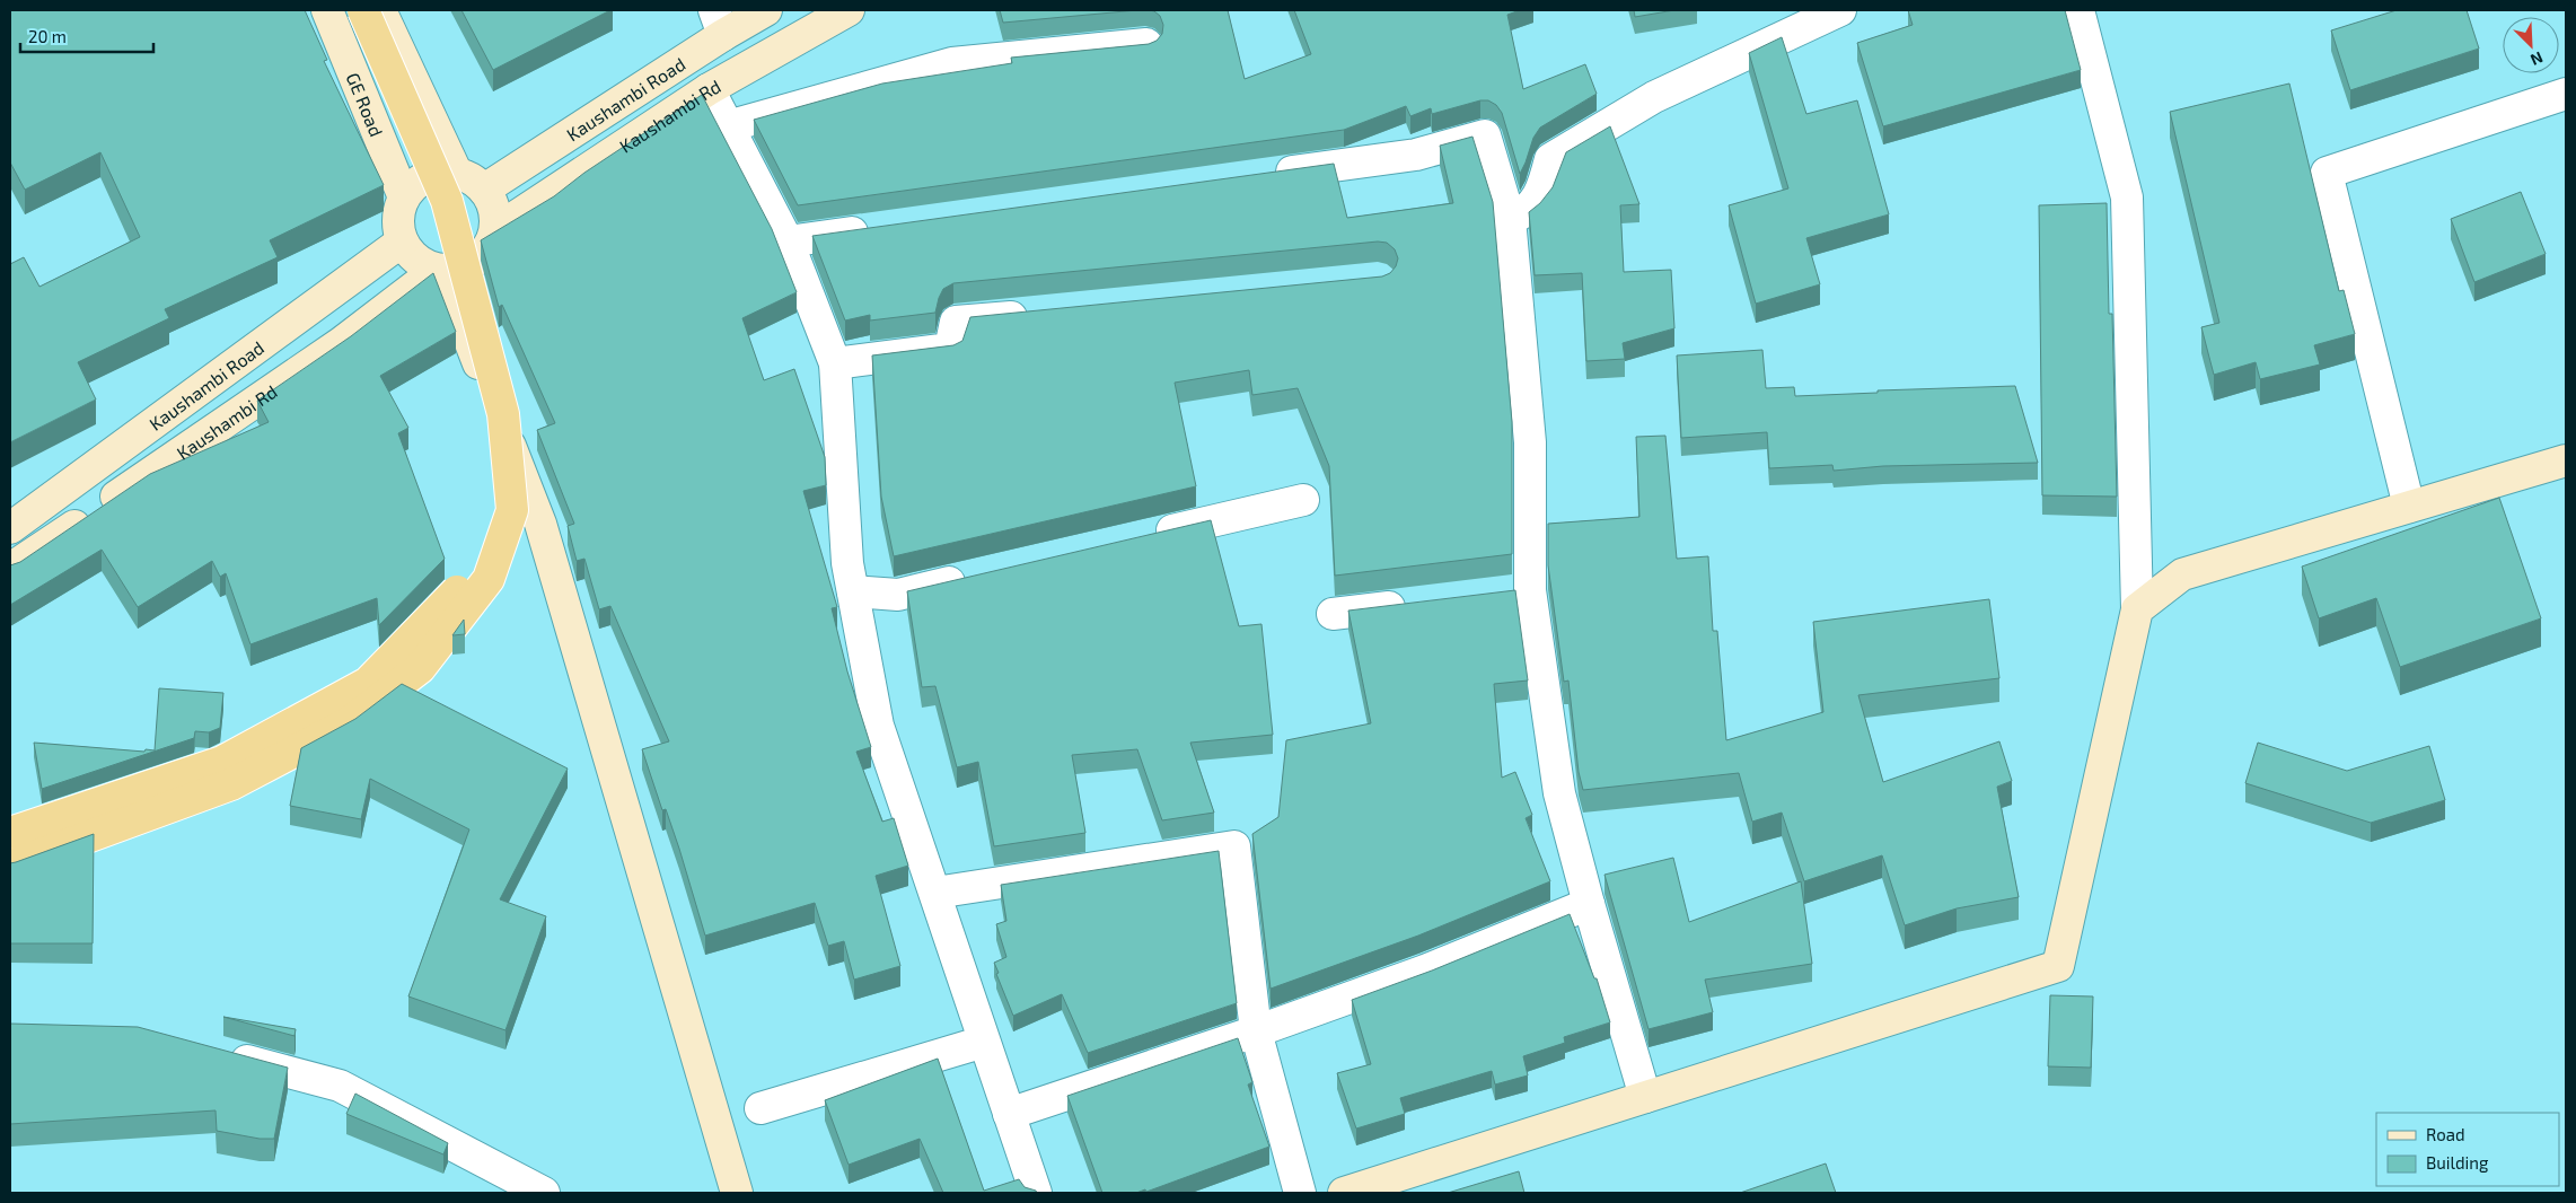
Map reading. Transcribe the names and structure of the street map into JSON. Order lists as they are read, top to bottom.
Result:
{
  "streets": {
    "street": ["Kaushambi Road", "GE Road", "Kaushambi Rd"]
  },
  "crossings": [
    ["Kaushambi Road", "GE Road"],
    ["Kaushambi Road", "Kaushambi Rd"],
    ["GE Road", "Kaushambi Rd"]
  ],
  "legend": ["Road", "Building"],
  "scale_bar": "20 m",
  "north": "bottom right"
}
